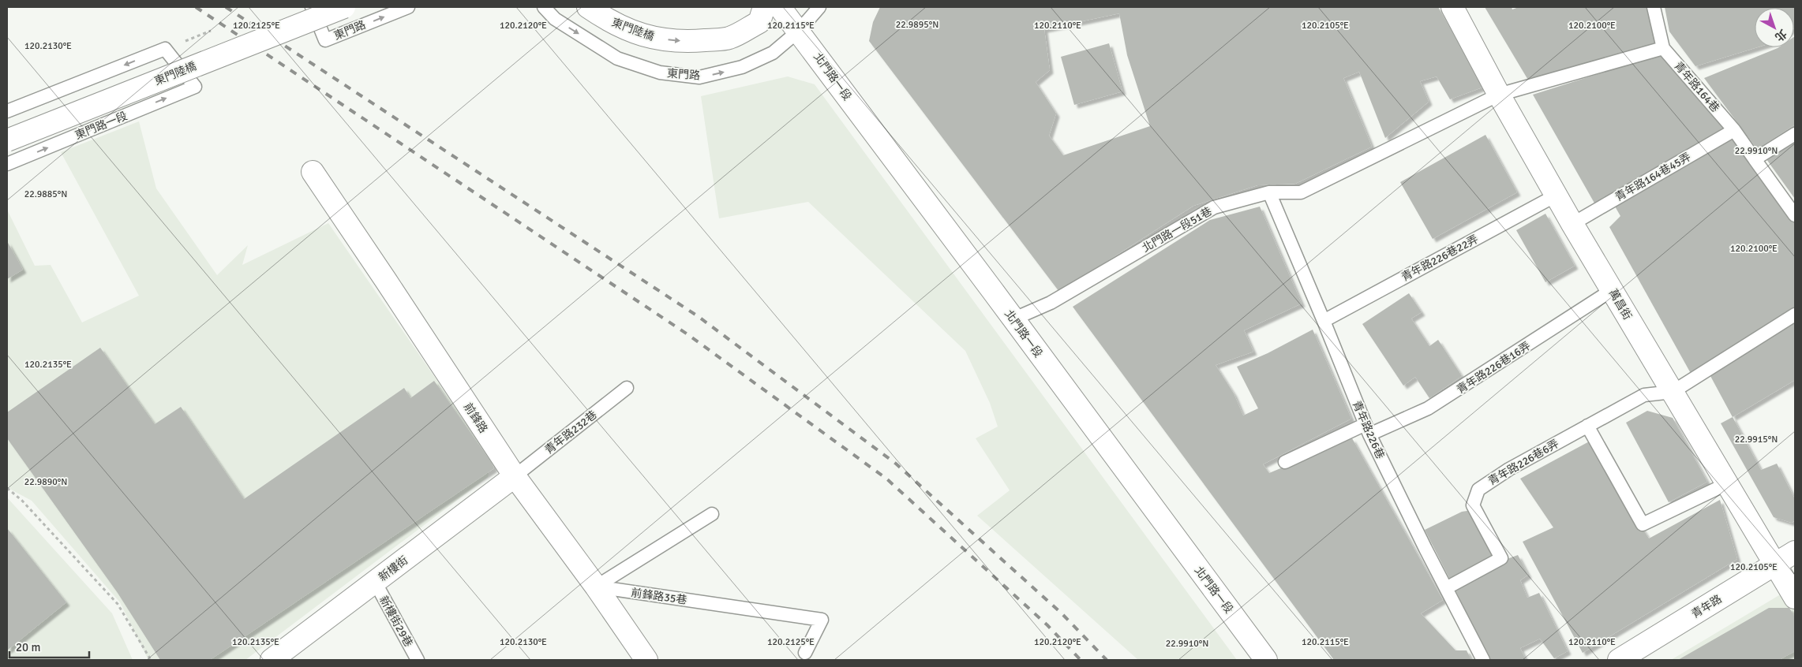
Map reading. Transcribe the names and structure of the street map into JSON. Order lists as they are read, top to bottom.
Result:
{
  "streets": {
    "street": [
      "東門陸橋",
      "北門路一段",
      "萬昌街",
      "前鋒路",
      "新樓街",
      "青年路"
    ],
    "lane": [
      "東門路",
      "青年路164巷",
      "東門路一段",
      "青年路164巷45弄",
      "北門路一段51巷",
      "青年路226巷22弄",
      "青年路226巷16弄",
      "青年路226巷",
      "青年路232巷",
      "青年路226巷6弄",
      "前鋒路35巷",
      "新樓街29巷"
    ]
  },
  "crossings": [
    ["東門路", "北門路一段"],
    ["北門路一段", "北門路一段51巷"],
    ["青年路164巷", "青年路164巷45弄"],
    ["青年路164巷", "北門路一段51巷"],
    ["青年路164巷45弄", "萬昌街"],
    ["北門路一段51巷", "萬昌街"],
    ["北門路一段51巷", "青年路226巷"],
    ["青年路226巷22弄", "萬昌街"],
    ["青年路226巷22弄", "青年路226巷"],
    ["萬昌街", "青年路226巷16弄"],
    ["萬昌街", "青年路226巷6弄"],
    ["萬昌街", "青年路"],
    ["青年路226巷16弄", "青年路226巷"],
    ["前鋒路", "青年路232巷"],
    ["前鋒路", "新樓街"],
    ["前鋒路", "前鋒路35巷"],
    ["青年路226巷", "青年路226巷6弄"],
    ["青年路232巷", "新樓街"],
    ["新樓街", "新樓街29巷"]
  ],
  "one_way": ["東門路"],
  "scale_bar": "20 m",
  "north": "bottom right",
  "coordinates": [
    "22.9895°N",
    "120.2115°E",
    "120.2110°E",
    "120.2125°E",
    "120.2120°E",
    "120.2105°E",
    "120.2100°E",
    "120.2130°E",
    "22.9910°N",
    "22.9885°N",
    "120.2135°E",
    "22.9915°N",
    "22.9890°N"
  ]
}
